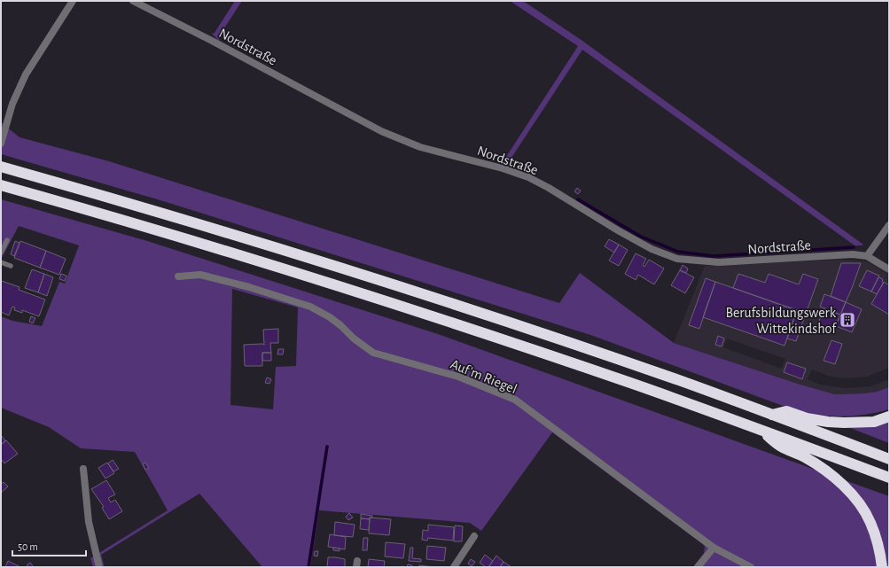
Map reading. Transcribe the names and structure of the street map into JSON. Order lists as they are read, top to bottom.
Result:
{
  "streets": {
    "street": ["Nordstraße", "Auf'm Riegel"]
  },
  "places": {
    "building": ["Berufsbildungswerk Wittekindshof"]
  },
  "scale_bar": "50 m"
}
